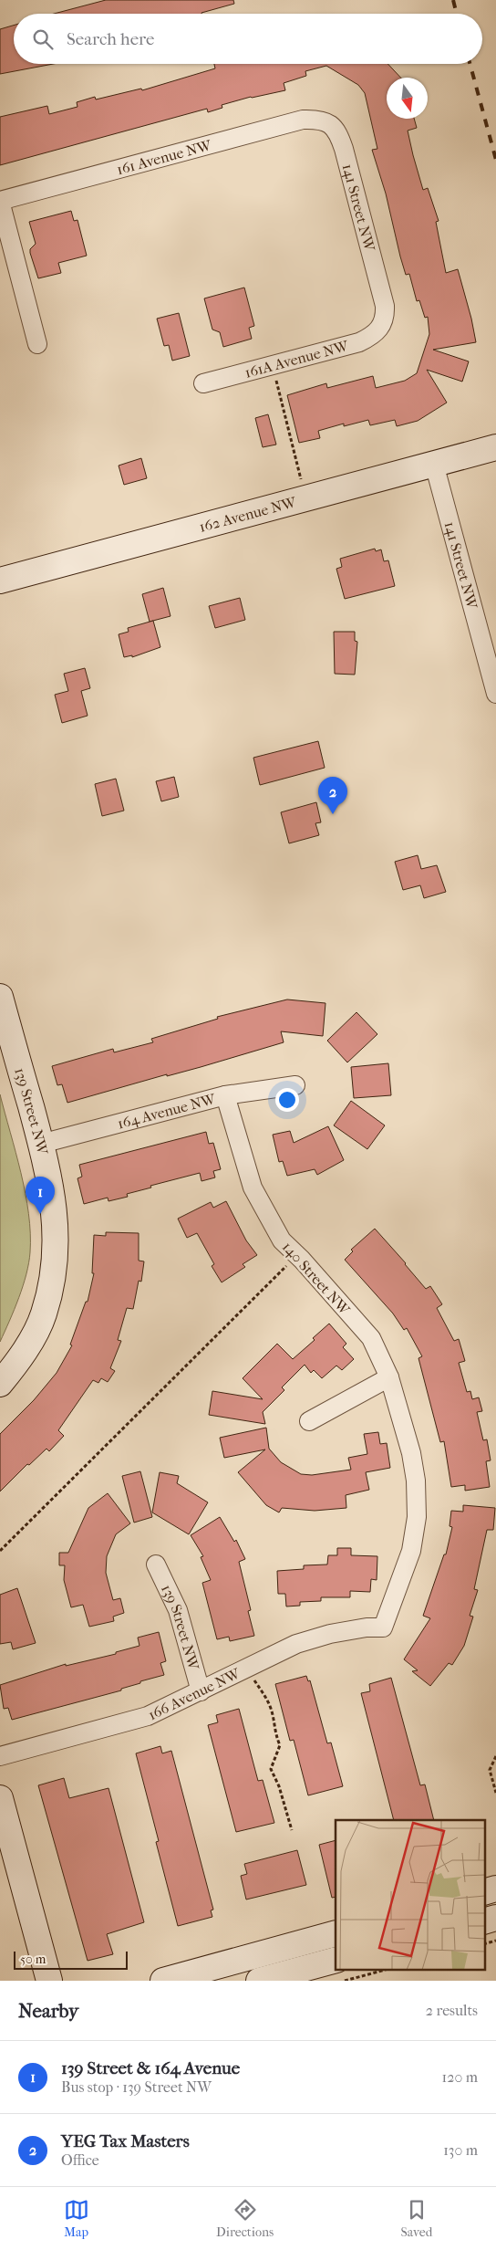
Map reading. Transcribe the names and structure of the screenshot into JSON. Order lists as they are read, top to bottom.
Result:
{
  "streets": {
    "street": [
      "161 Avenue NW",
      "141 Street NW",
      "161A Avenue NW",
      "162 Avenue NW",
      "164 Avenue NW",
      "139 Street NW",
      "140 Street NW",
      "166 Avenue NW"
    ]
  },
  "crossings": [
    ["161 Avenue NW", "141 Street NW"],
    ["141 Street NW", "161A Avenue NW"],
    ["141 Street NW", "162 Avenue NW"],
    ["164 Avenue NW", "139 Street NW"],
    ["164 Avenue NW", "140 Street NW"],
    ["139 Street NW", "166 Avenue NW"],
    ["140 Street NW", "166 Avenue NW"]
  ],
  "scale_bar": "50 m",
  "north": "bottom",
  "page": {
    "search": "Search here",
    "pins": ["2", "1"],
    "scale": "50 m",
    "heading": ["Nearby", "2 results"],
    "list": [
      {
        "mark": "1",
        "name": "139 Street & 164 Avenue",
        "note": "Bus stop · 139 Street NW",
        "value": "120 m"
      },
      {
        "mark": "2",
        "name": "YEG Tax Masters",
        "note": "Office",
        "value": "130 m"
      }
    ],
    "nav": ["Map", "Directions", "Saved"]
  }
}
